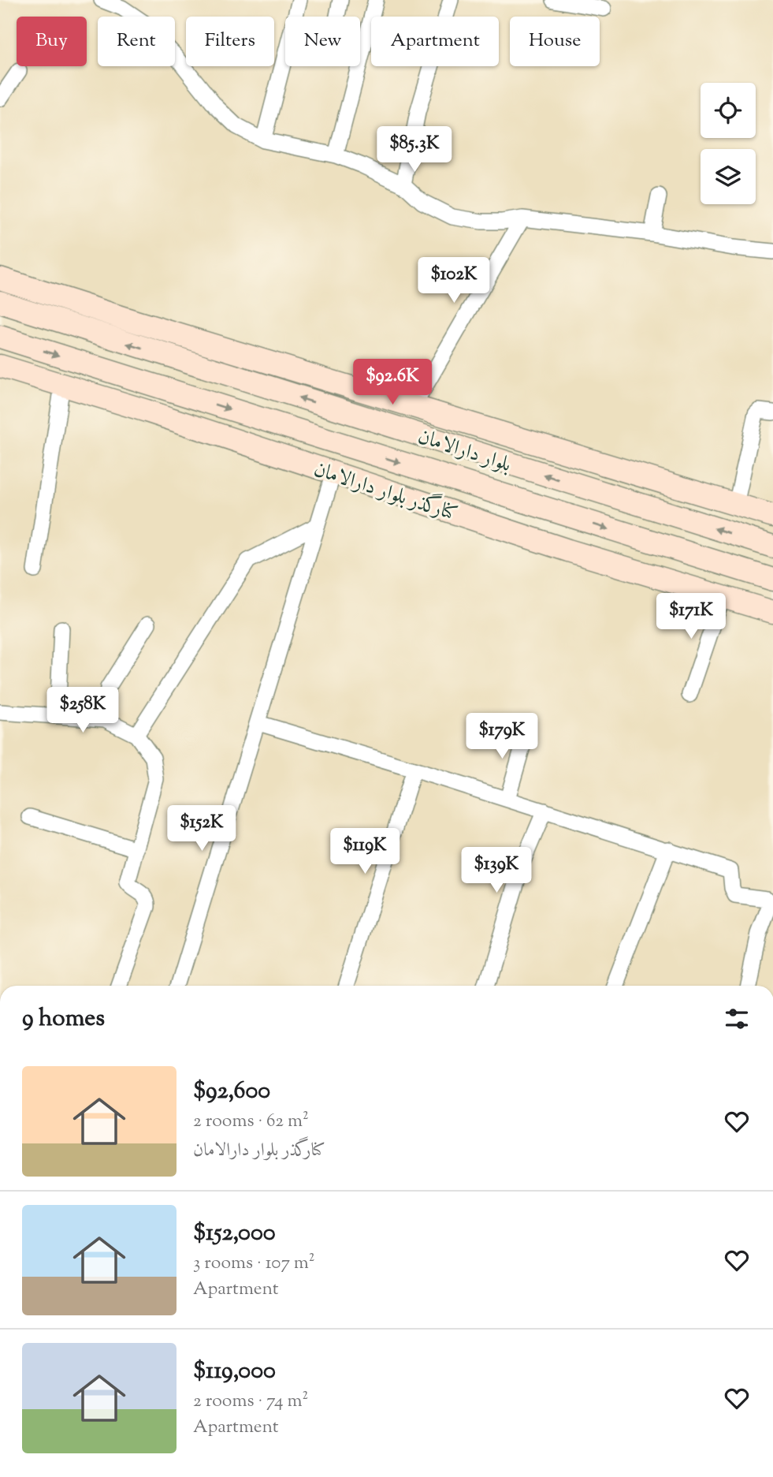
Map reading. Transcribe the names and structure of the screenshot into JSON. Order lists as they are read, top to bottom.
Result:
{
  "streets": {
    "main road": ["بلوار دارالامان", "کنارگذر بلوار دارالامان"]
  },
  "page": {
    "chip": [
      "Buy",
      "Rent",
      "Filters",
      "New",
      "Apartment",
      "House"
    ],
    "price": [
      "$85.3K",
      "$102K",
      "$92.6K",
      "$171K",
      "$258K",
      "$179K",
      "$152K",
      "$119K",
      "$139K"
    ],
    "heading": "9 homes",
    "list": [
      {
        "name": "$92,600",
        "note": "2 rooms · 62 m² · کنارگذر بلوار دارالامان"
      },
      {
        "name": "$152,000",
        "note": "3 rooms · 107 m² · Apartment"
      },
      {
        "name": "$119,000",
        "note": "2 rooms · 74 m² · Apartment"
      }
    ]
  }
}
